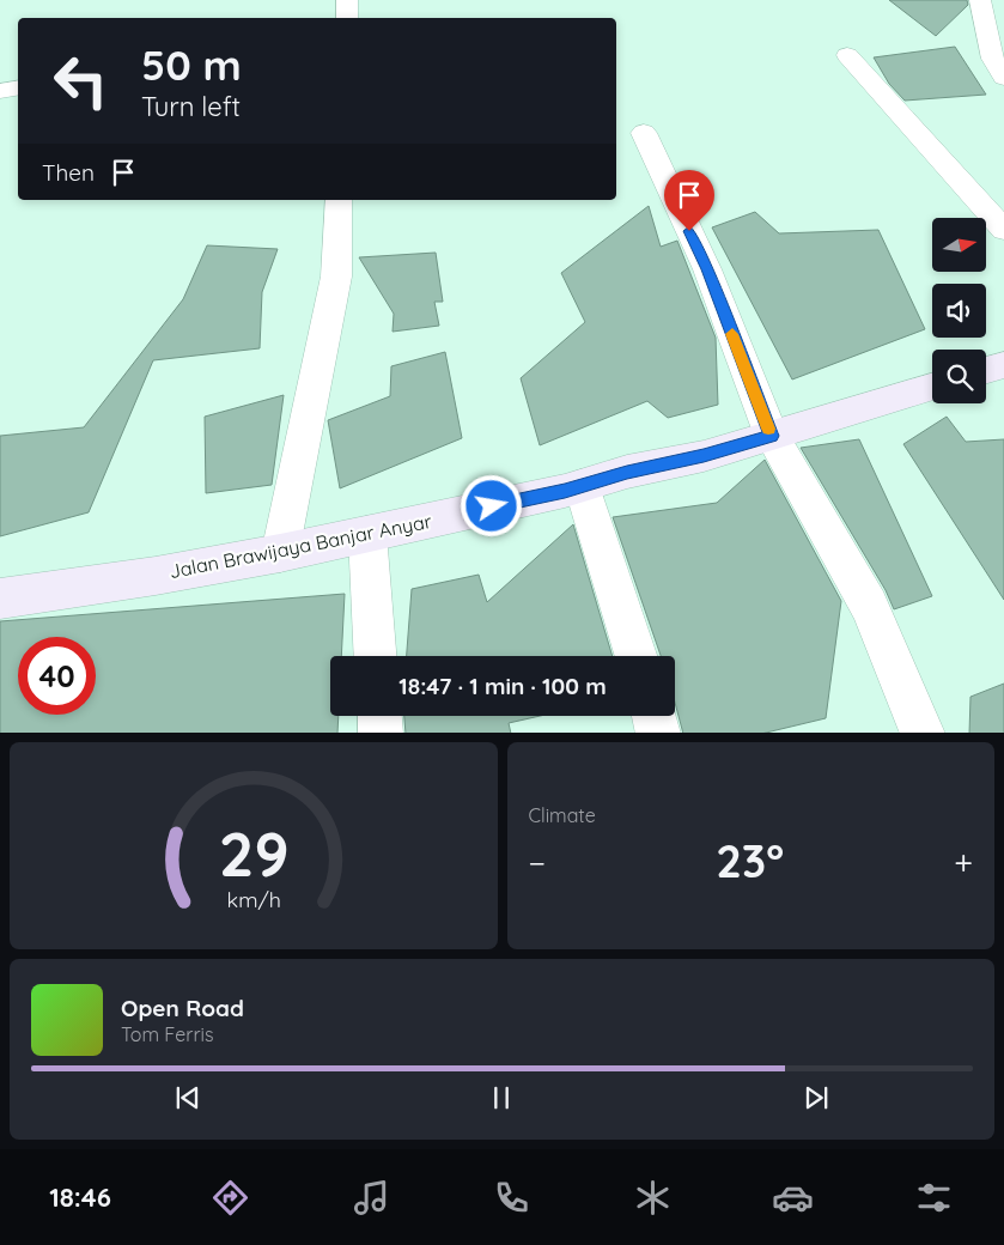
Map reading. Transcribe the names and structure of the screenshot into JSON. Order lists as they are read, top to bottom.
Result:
{
  "streets": {
    "street": ["Jalan Brawijaya Banjar Anyar"]
  },
  "north": "right",
  "page": {
    "turn": ["50 m", "Turn left"],
    "then": "Then",
    "limit": "40",
    "trip": "18:47 · 1 min · 100 m",
    "tile": "Climate",
    "heat": ["−", "23°", "+"],
    "song": ["Open Road", "Tom Ferris"],
    "tabs": "18:46",
    "gauge": ["29", "km/h"]
  }
}
